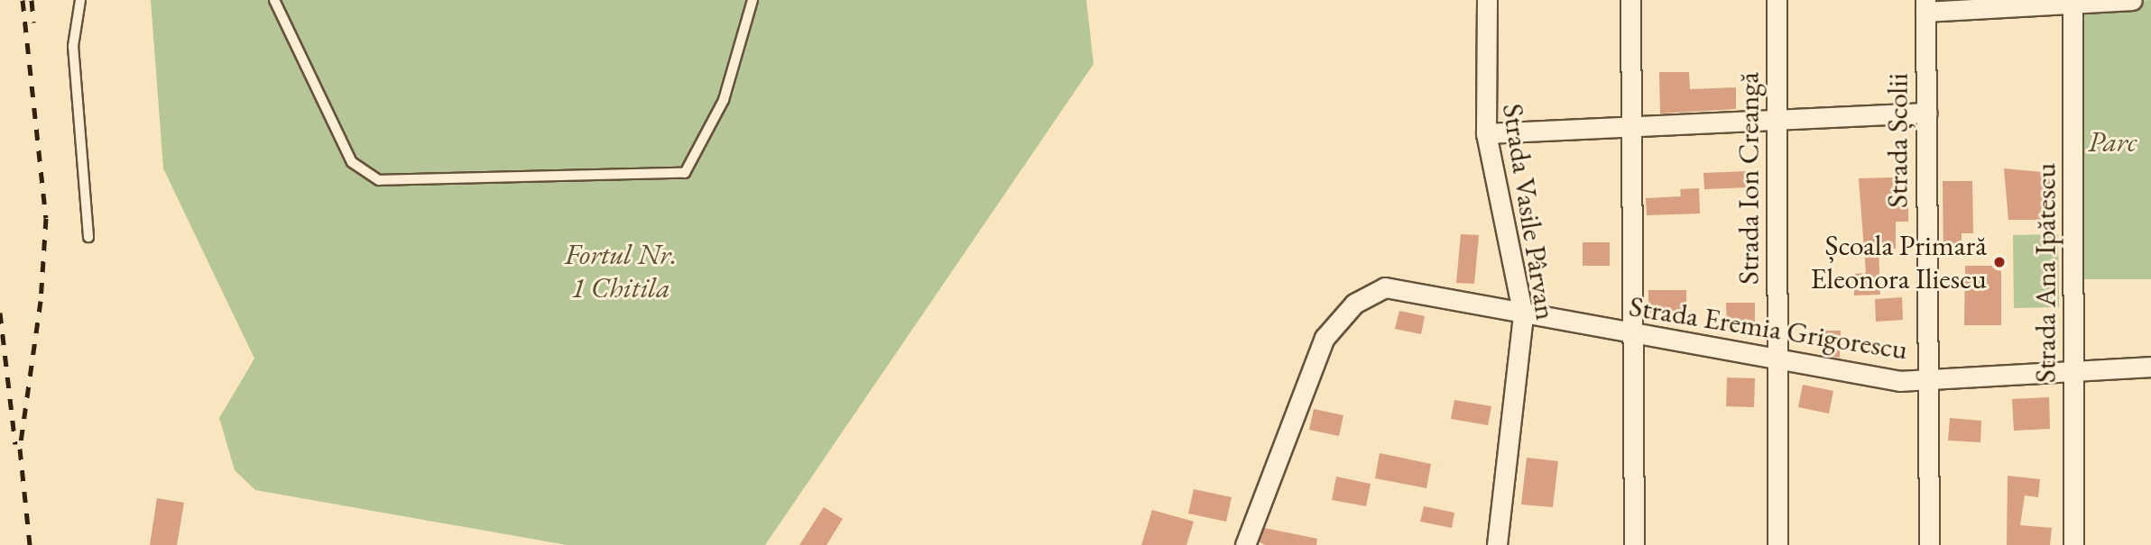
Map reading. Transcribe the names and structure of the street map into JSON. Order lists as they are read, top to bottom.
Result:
{
  "streets": {
    "street": [
      "Strada Școlii",
      "Strada Ion Creangă",
      "Strada Vasile Pârvan",
      "Strada Ana Ipătescu",
      "Strada Eremia Grigorescu"
    ]
  },
  "crossings": [
    ["Strada Școlii", "Strada Eremia Grigorescu"],
    ["Strada Ion Creangă", "Strada Eremia Grigorescu"],
    ["Strada Vasile Pârvan", "Strada Eremia Grigorescu"],
    ["Strada Ana Ipătescu", "Strada Eremia Grigorescu"]
  ],
  "parks": ["Parc", "Fortul Nr. 1 Chitila"],
  "places": ["Școala Primară Eleonora Iliescu"]
}
